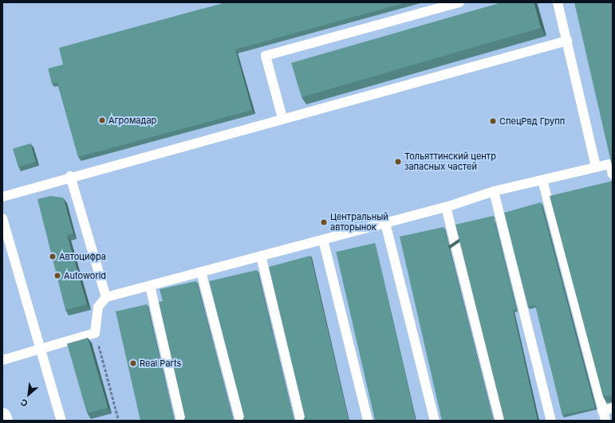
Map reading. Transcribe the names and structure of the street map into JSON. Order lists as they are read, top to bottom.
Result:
{
  "places": [
    "Агромадар",
    "СпецРвд Групп",
    "Тольяттинский центр запасных частей",
    "Центральный авторынок",
    "Автоцифра",
    "Autoworld",
    "Real Parts"
  ],
  "north": "bottom left"
}
